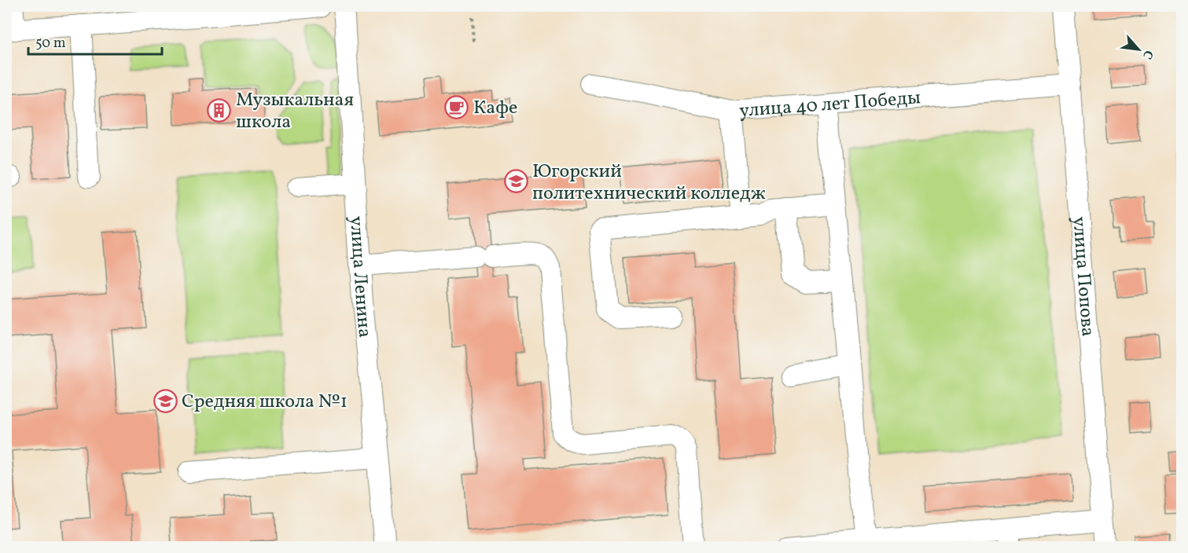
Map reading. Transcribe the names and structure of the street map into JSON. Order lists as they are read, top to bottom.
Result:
{
  "streets": {
    "street": ["улица 40 лет Победы", "улица Ленина", "улица Попова"]
  },
  "crossings": [
    ["улица 40 лет Победы", "улица Попова"]
  ],
  "places": {
    "cafe": ["Кафе"],
    "building": ["Музыкальная школа"],
    "school or university": ["Югорский политехнический колледж", "Средняя школа №1"]
  },
  "scale_bar": "50 m",
  "north": "bottom right"
}
